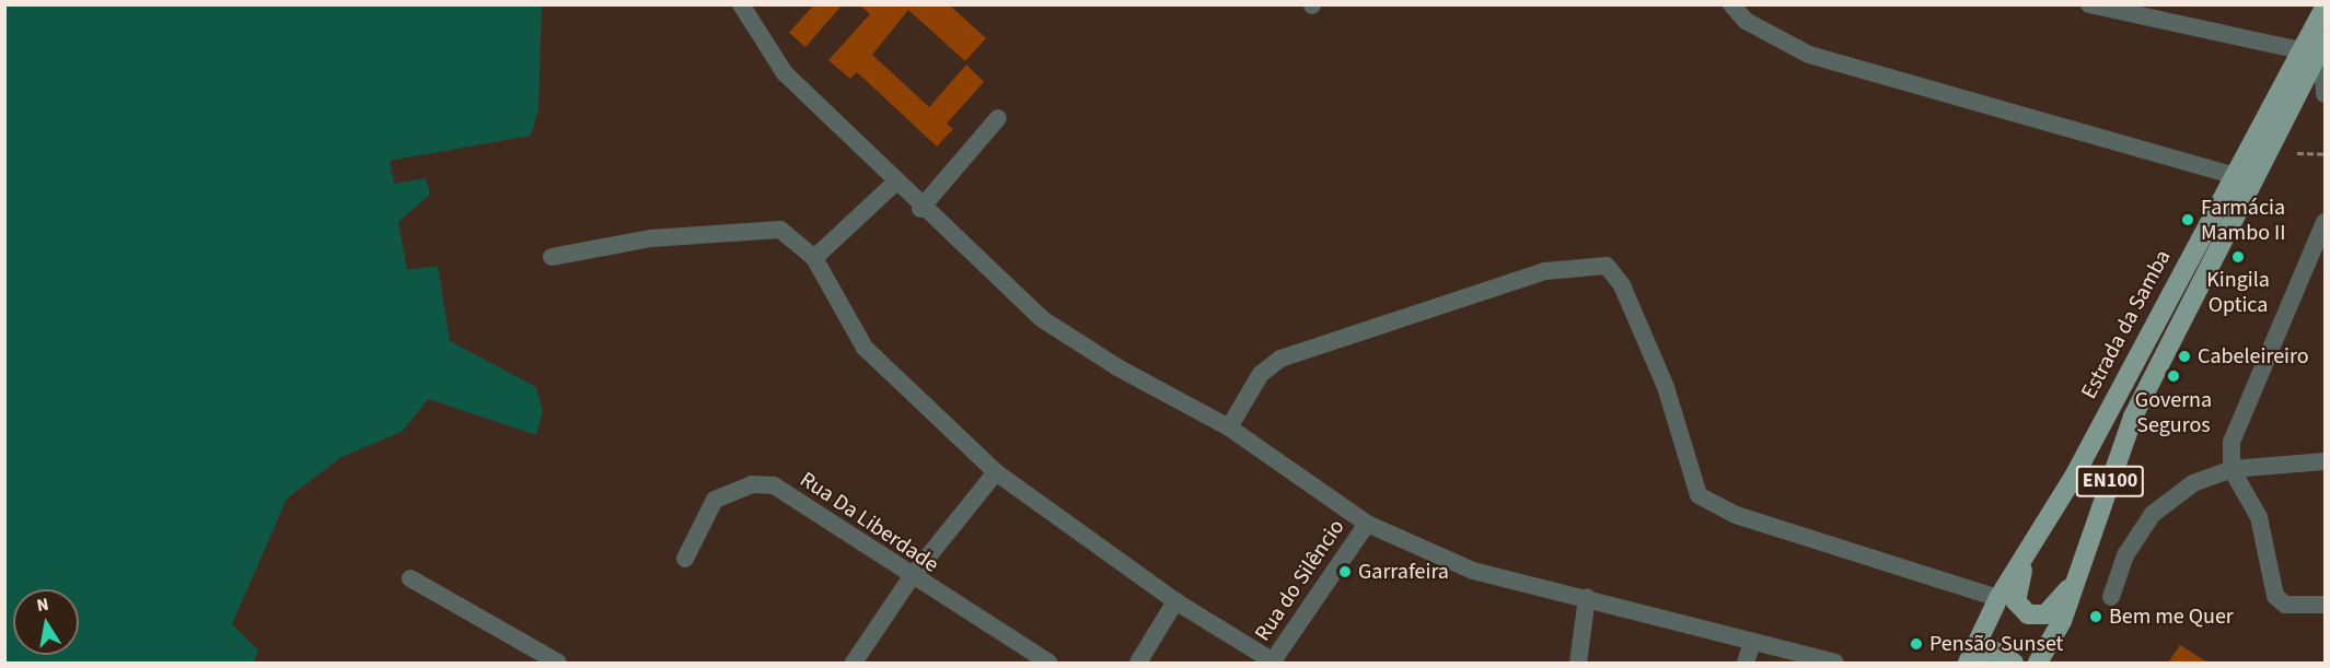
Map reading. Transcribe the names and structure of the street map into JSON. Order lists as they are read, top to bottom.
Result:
{
  "streets": {
    "main road": ["Estrada da Samba", "EN100"],
    "street": ["Rua Da Liberdade", "Rua do Silêncio"]
  },
  "places": [
    "Farmácia Mambo II",
    "Kingila Optica",
    "Cabeleireiro",
    "Governa Seguros",
    "Garrafeira",
    "Bem me Quer",
    "Pensão Sunset"
  ],
  "north": "top"
}
